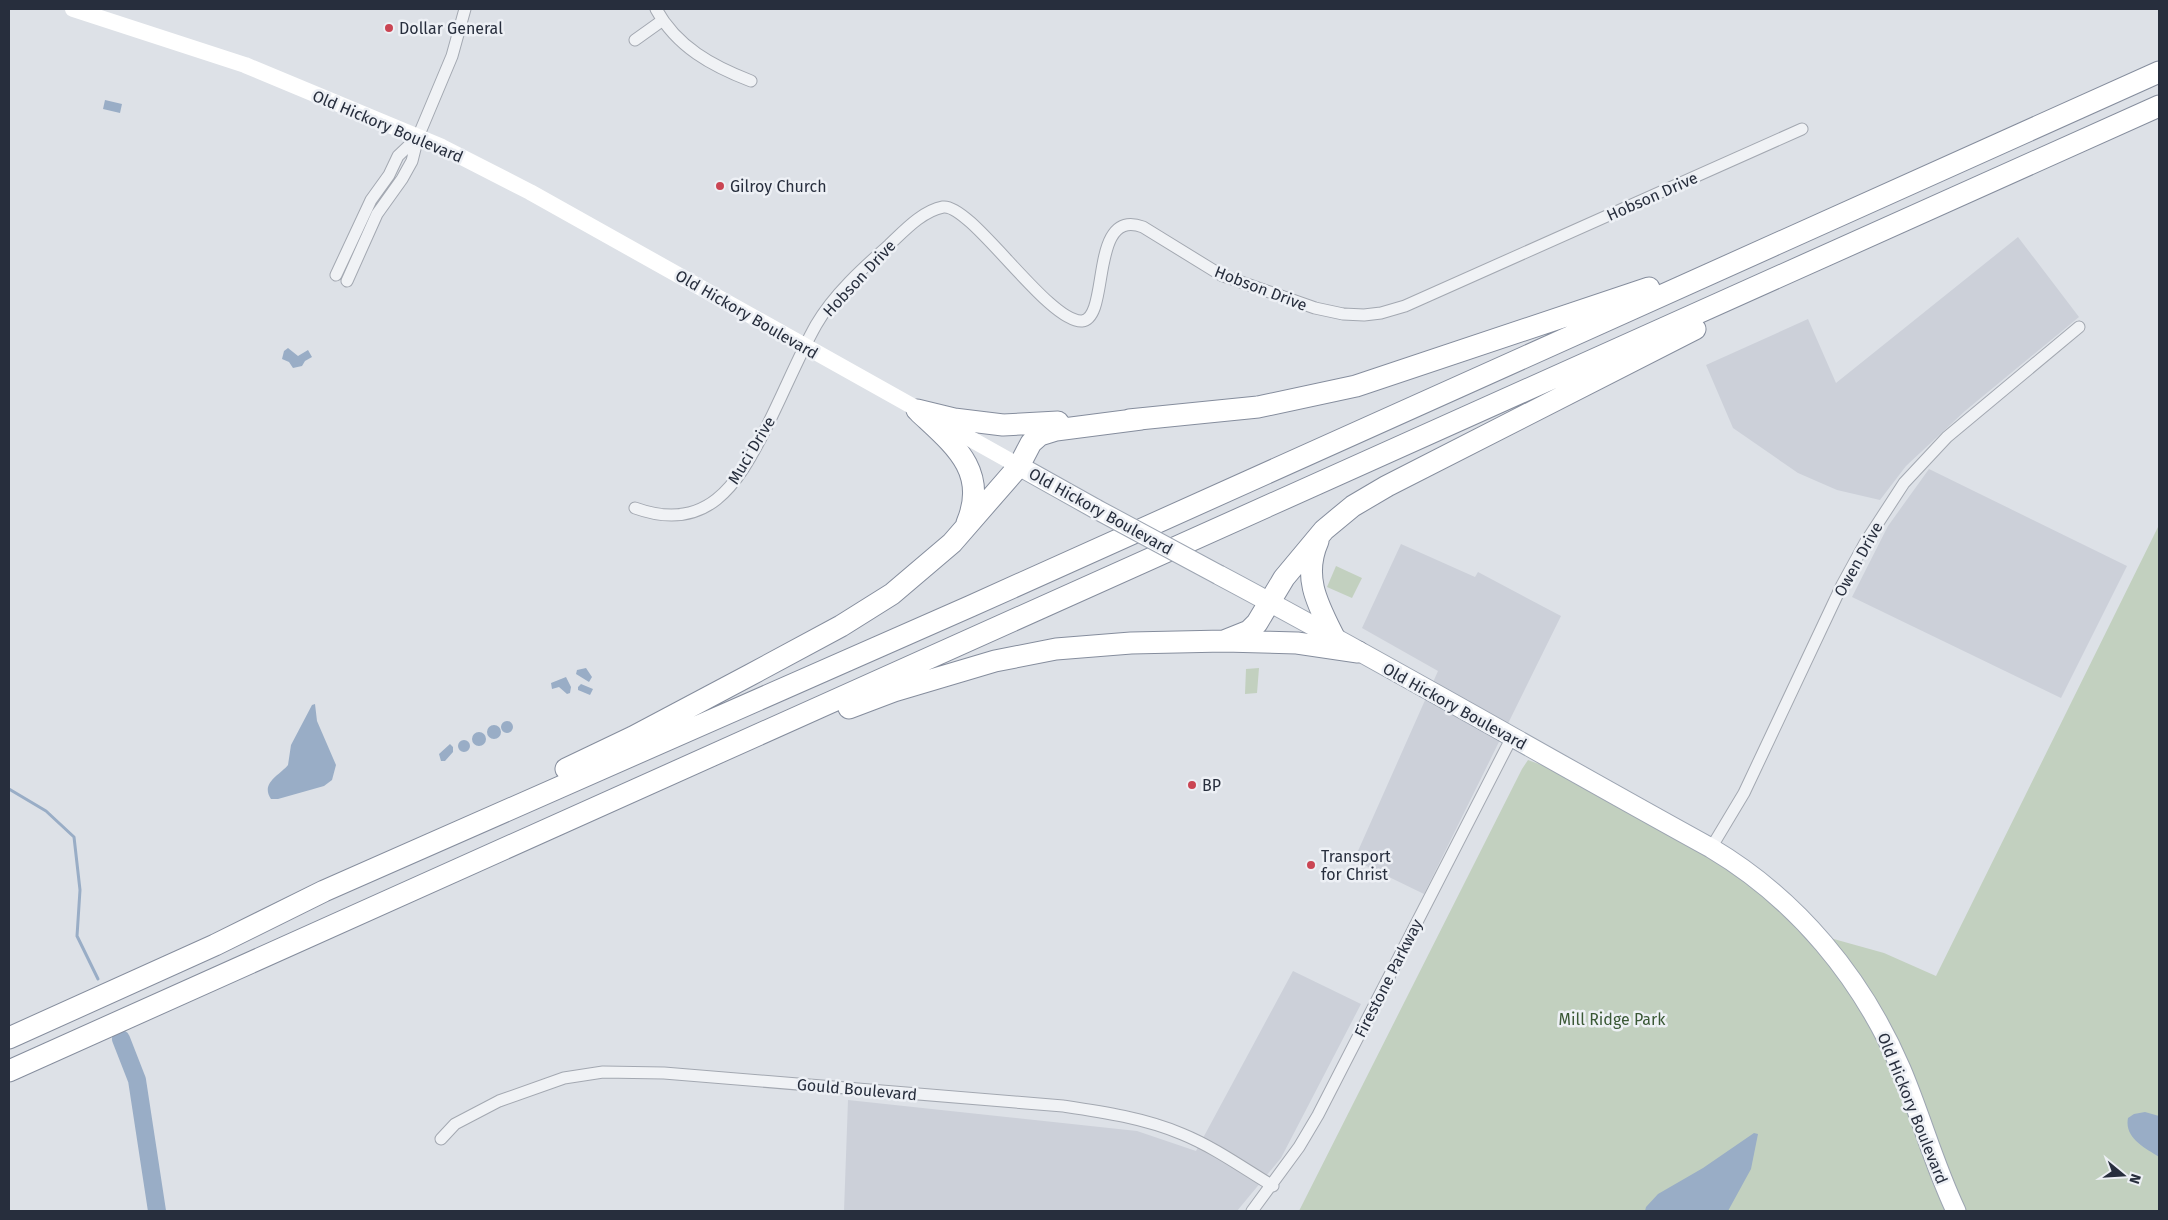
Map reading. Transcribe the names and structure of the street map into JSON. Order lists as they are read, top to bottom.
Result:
{
  "streets": {
    "main road": ["Old Hickory Boulevard"],
    "street": [
      "Hobson Drive",
      "Muci Drive",
      "Owen Drive",
      "Firestone Parkway",
      "Gould Boulevard"
    ]
  },
  "crossings": [
    ["Old Hickory Boulevard", "Hobson Drive"],
    ["Old Hickory Boulevard", "Muci Drive"],
    ["Old Hickory Boulevard", "Owen Drive"],
    ["Old Hickory Boulevard", "Firestone Parkway"],
    ["Hobson Drive", "Muci Drive"],
    ["Firestone Parkway", "Gould Boulevard"]
  ],
  "parks": ["Mill Ridge Park"],
  "places": [
    "Dollar General",
    "Gilroy Church",
    "BP",
    "Transport for Christ"
  ],
  "north": "right"
}
